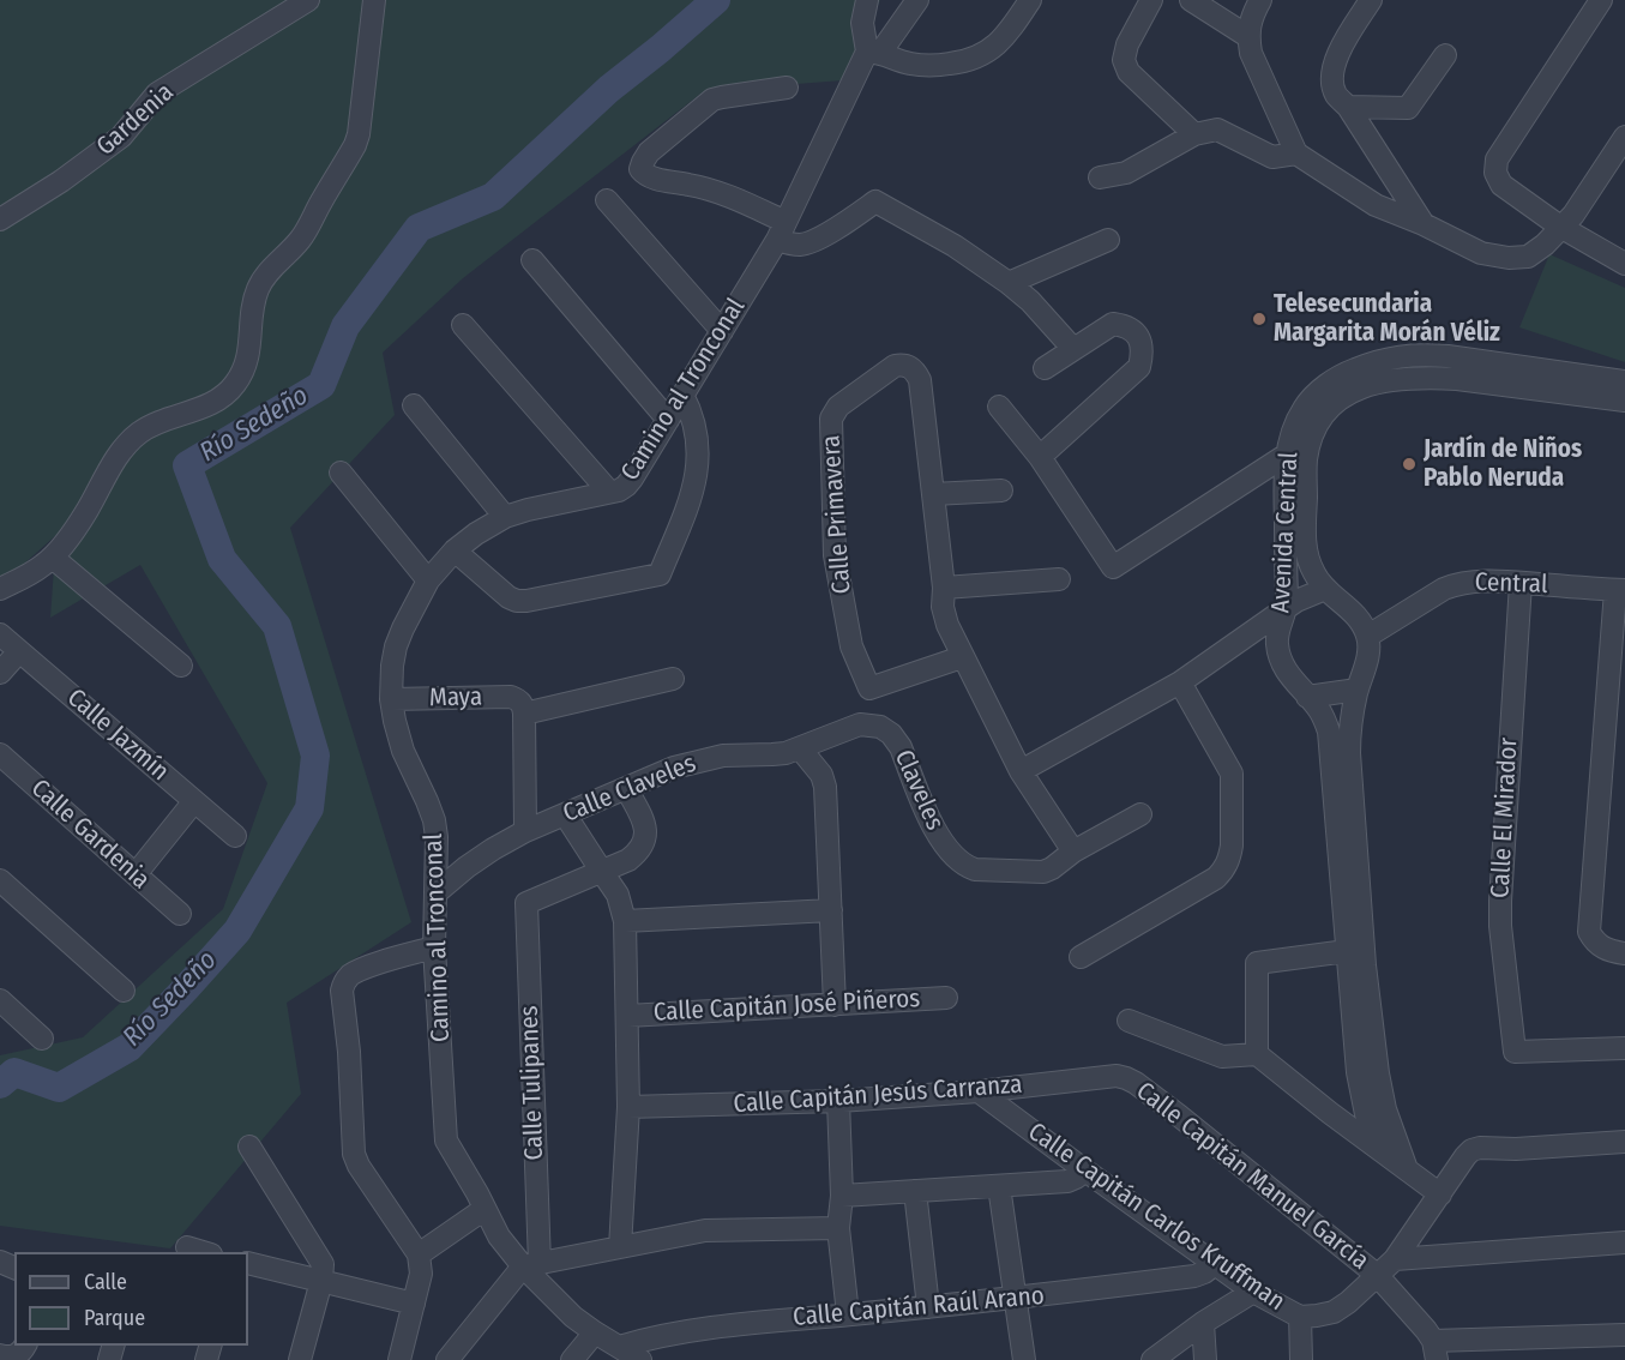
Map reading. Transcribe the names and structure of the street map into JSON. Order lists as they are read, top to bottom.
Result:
{
  "streets": {
    "street": [
      "Gardenia",
      "Camino al Tronconal",
      "Calle Primavera",
      "Avenida Central",
      "Central",
      "Maya",
      "Calle Jazmín",
      "Calle Claveles",
      "Claveles",
      "Calle El Mirador",
      "Calle Gardenia",
      "Calle Capitán José Piñeros",
      "Calle Tulipanes",
      "Calle Capitán Jesús Carranza",
      "Calle Capitán Manuel García",
      "Calle Capitán Carlos Kruffman",
      "Calle Capitán Raúl Arano"
    ]
  },
  "crossings": [
    ["Camino al Tronconal", "Maya"],
    ["Camino al Tronconal", "Calle Claveles"],
    ["Camino al Tronconal", "Calle Tulipanes"],
    ["Camino al Tronconal", "Calle Capitán Raúl Arano"],
    ["Avenida Central", "Central"],
    ["Central", "Calle El Mirador"],
    ["Calle Claveles", "Claveles"],
    ["Calle Capitán Jesús Carranza", "Calle Capitán Manuel García"],
    ["Calle Capitán Jesús Carranza", "Calle Capitán Carlos Kruffman"],
    ["Calle Capitán Carlos Kruffman", "Calle Capitán Raúl Arano"]
  ],
  "water": ["Río Sedeño"],
  "places": ["Telesecundaria Margarita Morán Véliz", "Jardín de Niños Pablo Neruda"],
  "legend": ["Calle", "Parque"]
}
